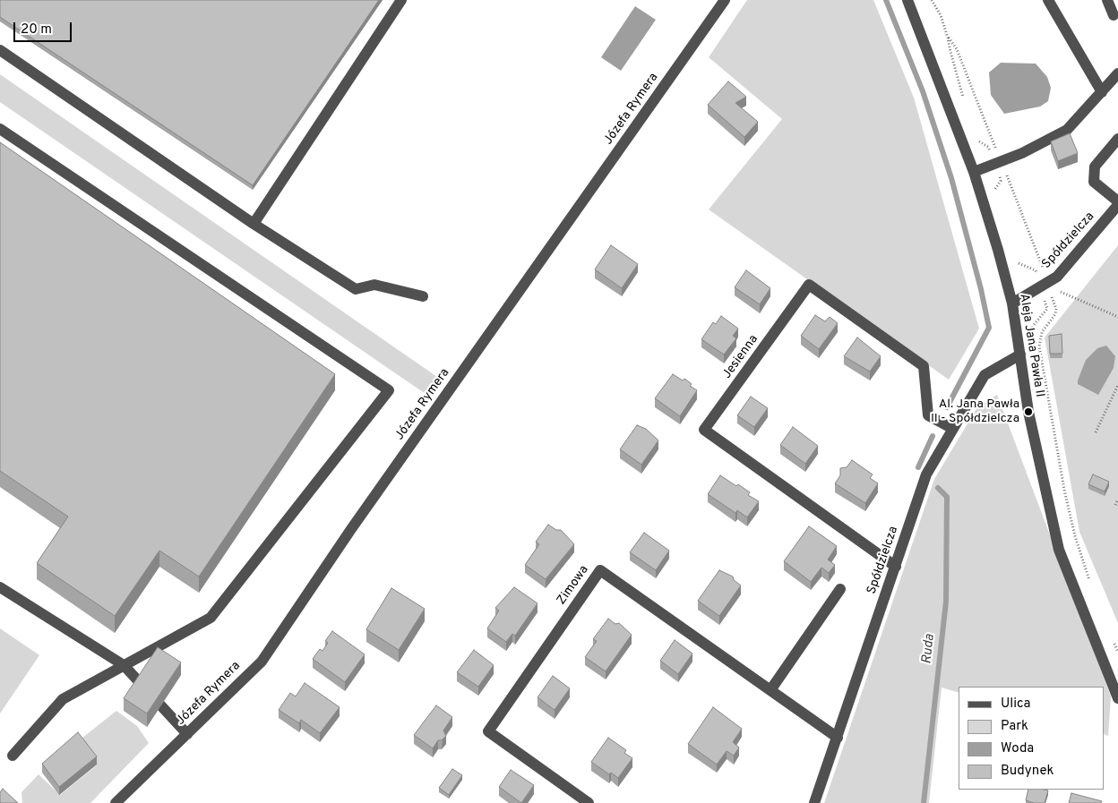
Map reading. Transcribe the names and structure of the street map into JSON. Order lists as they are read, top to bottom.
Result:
{
  "streets": {
    "street": [
      "Józefa Rymera",
      "Spółdzielcza",
      "Aleja Jana Pawła II",
      "Jesienna",
      "Zimowa"
    ]
  },
  "crossings": [
    ["Spółdzielcza", "Aleja Jana Pawła II"],
    ["Spółdzielcza", "Jesienna"],
    ["Spółdzielcza", "Zimowa"]
  ],
  "water": ["Ruda"],
  "places": ["Al. Jana Pawła II - Spółdzielcza"],
  "legend": [
    "Ulica",
    "Park",
    "Woda",
    "Budynek"
  ],
  "scale_bar": "20 m"
}
